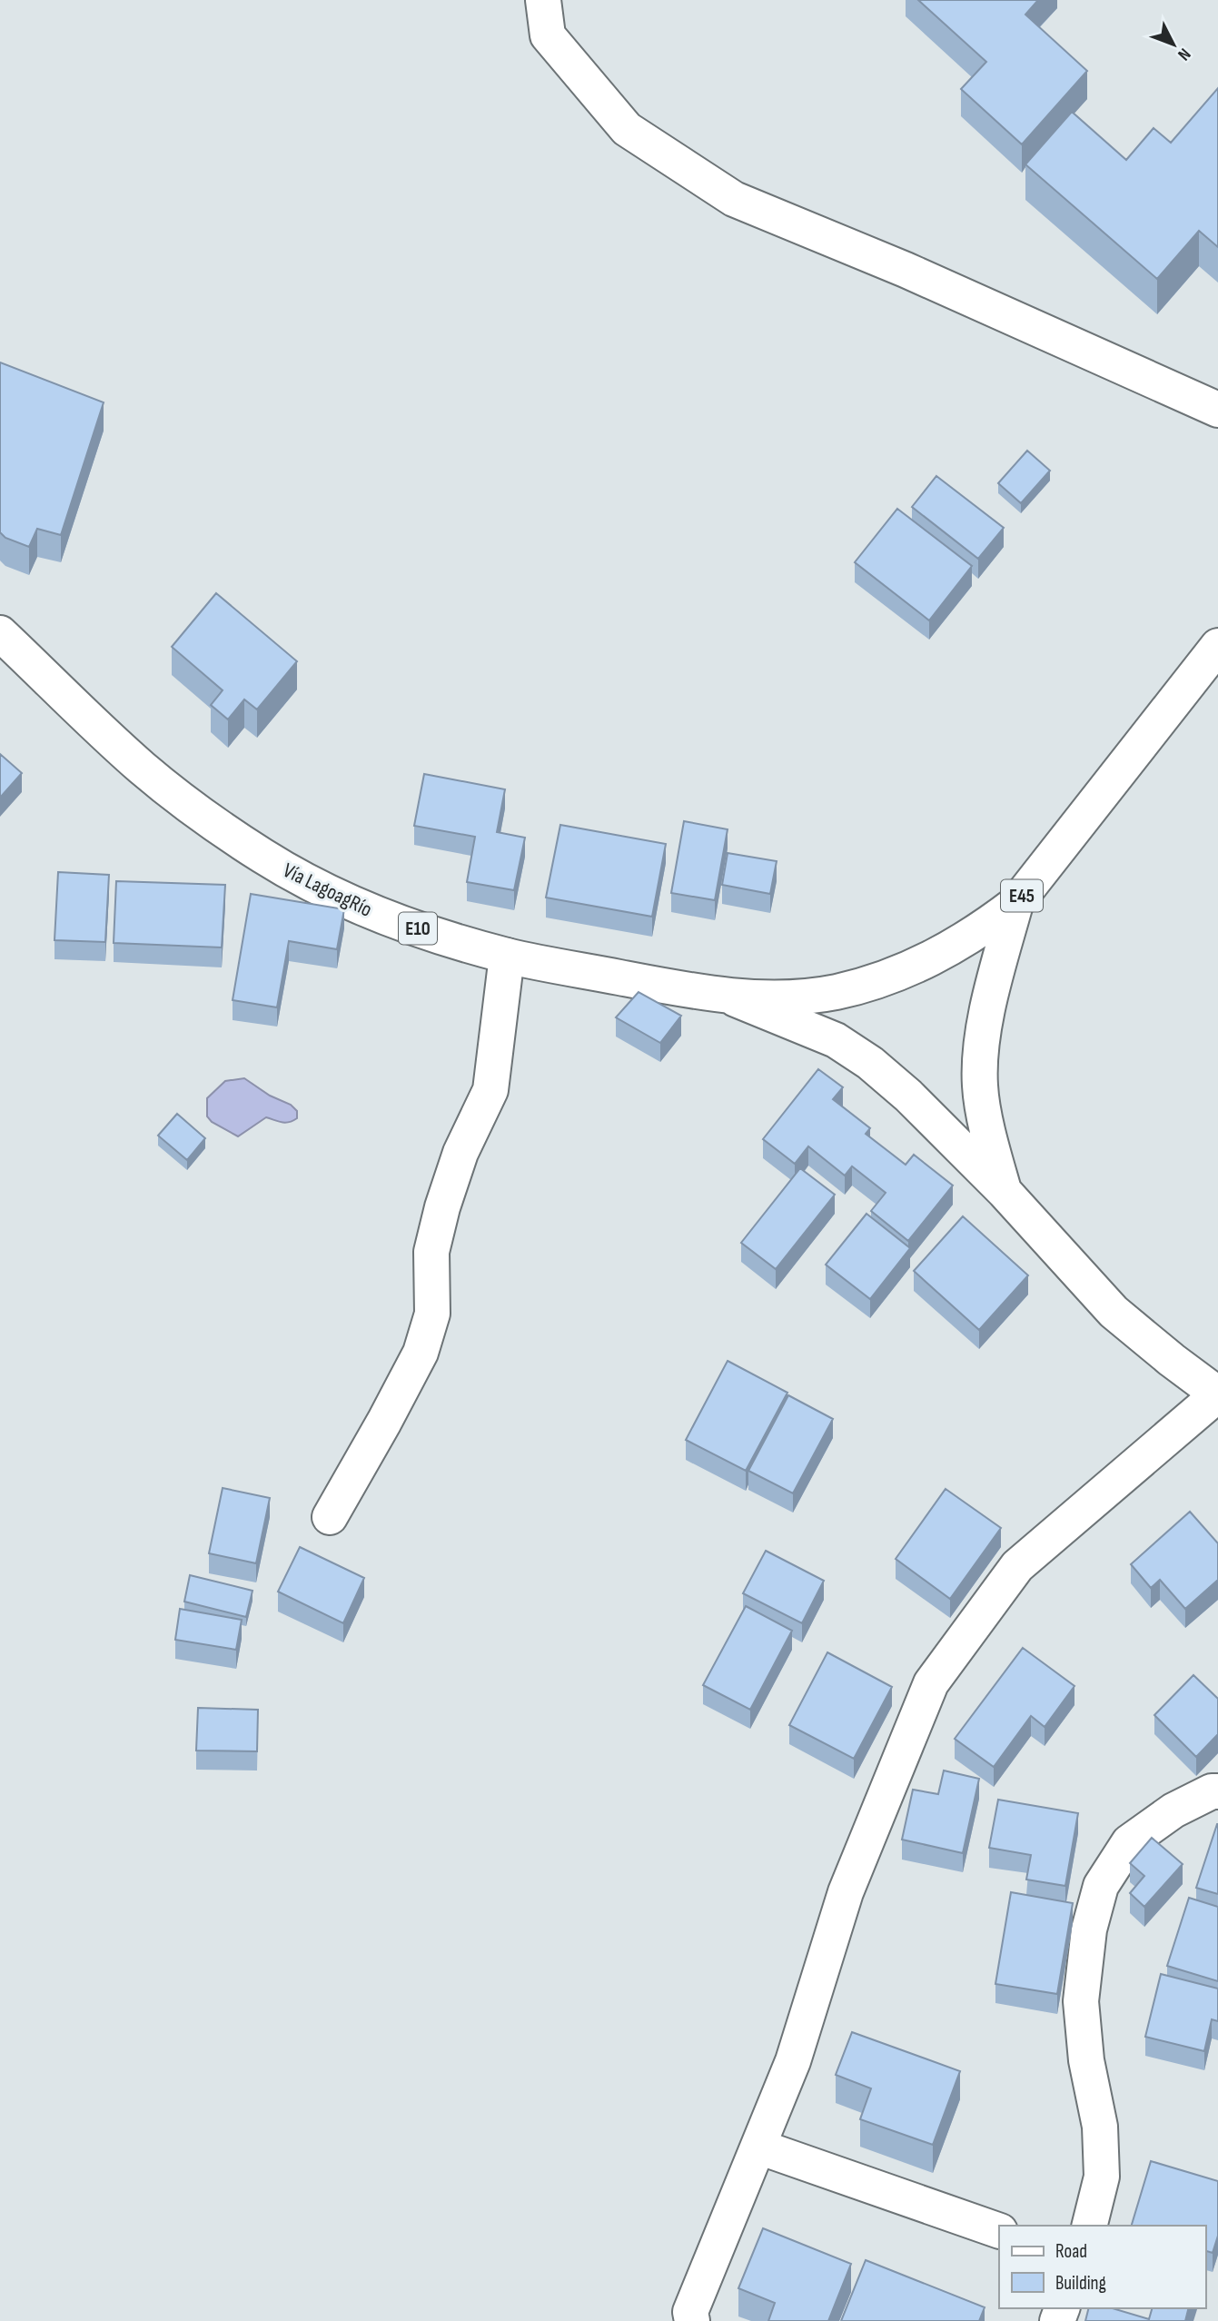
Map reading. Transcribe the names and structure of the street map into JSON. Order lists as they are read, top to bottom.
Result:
{
  "streets": {
    "main road": ["Vía LagoagRío", "E45", "E10"]
  },
  "crossings": [
    ["Vía LagoagRío", "E45"]
  ],
  "legend": ["Road", "Building"],
  "north": "bottom right"
}
